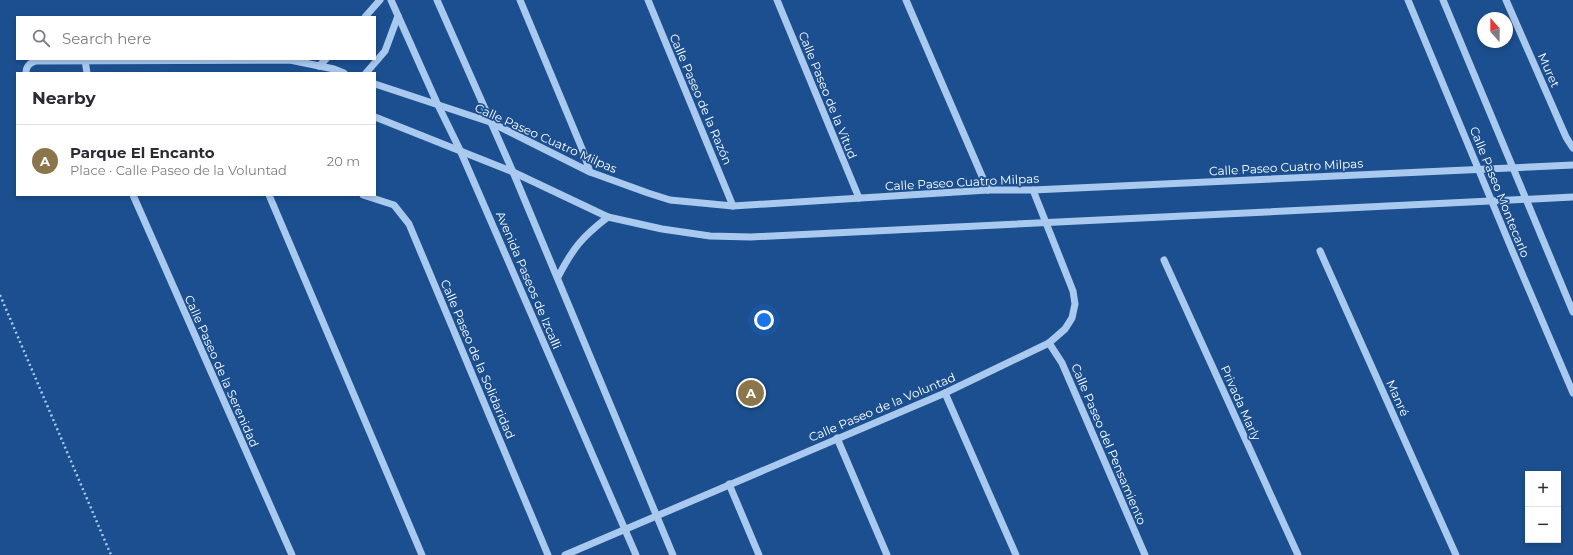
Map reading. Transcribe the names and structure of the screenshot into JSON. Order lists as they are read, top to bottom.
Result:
{
  "streets": {
    "street": [
      "Muret",
      "Calle Paseo de la Vitud",
      "Calle Paseo de la Razón",
      "Calle Paseo Cuatro Milpas",
      "Calle Paseo Montecarlo",
      "Avenida Paseos de Izcalli",
      "Calle Paseo de la Solidaridad",
      "Calle Paseo de la Serenidad",
      "Manré",
      "Privada Marly",
      "Calle Paseo de la Voluntad",
      "Calle Paseo del Pensamiento"
    ]
  },
  "crossings": [
    ["Calle Paseo de la Vitud", "Calle Paseo Cuatro Milpas"],
    ["Calle Paseo de la Razón", "Calle Paseo Cuatro Milpas"],
    ["Calle Paseo Cuatro Milpas", "Calle Paseo Montecarlo"],
    ["Calle Paseo Cuatro Milpas", "Avenida Paseos de Izcalli"],
    ["Calle Paseo Cuatro Milpas", "Calle Paseo de la Voluntad"],
    ["Avenida Paseos de Izcalli", "Calle Paseo de la Voluntad"],
    ["Calle Paseo de la Voluntad", "Calle Paseo del Pensamiento"]
  ],
  "north": "top",
  "page": {
    "search": "Search here",
    "heading": "Nearby",
    "list": [
      {
        "mark": "A",
        "name": "Parque El Encanto",
        "note": "Place · Calle Paseo de la Voluntad",
        "value": "20 m"
      }
    ],
    "pins": "A",
    "map_buttons": ["+", "−"]
  }
}
